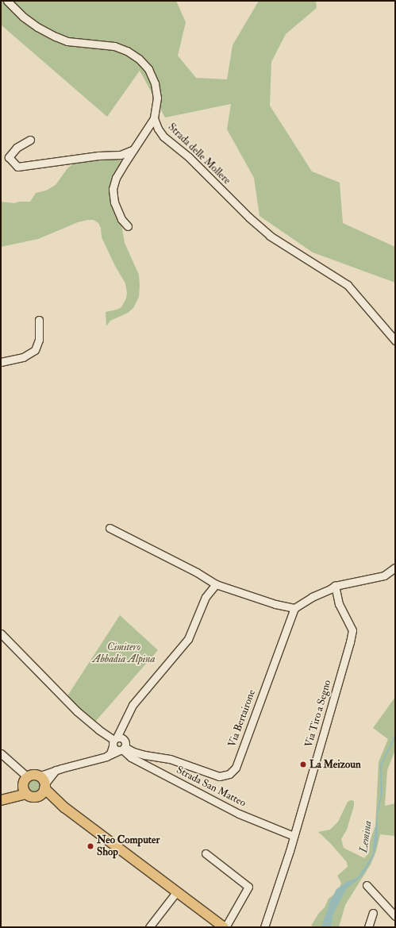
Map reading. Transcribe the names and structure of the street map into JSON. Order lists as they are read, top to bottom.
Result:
{
  "streets": {
    "street": [
      "Strada delle Mollere",
      "Via Tiro a Segno",
      "Via Bertairone",
      "Strada San Matteo"
    ]
  },
  "crossings": [
    ["Via Tiro a Segno", "Strada San Matteo"],
    ["Via Bertairone", "Strada San Matteo"]
  ],
  "water": ["Lemina"],
  "parks": ["Cimitero Abbadia Alpina"],
  "places": ["La Meizoun", "Neo Computer Shop"]
}
